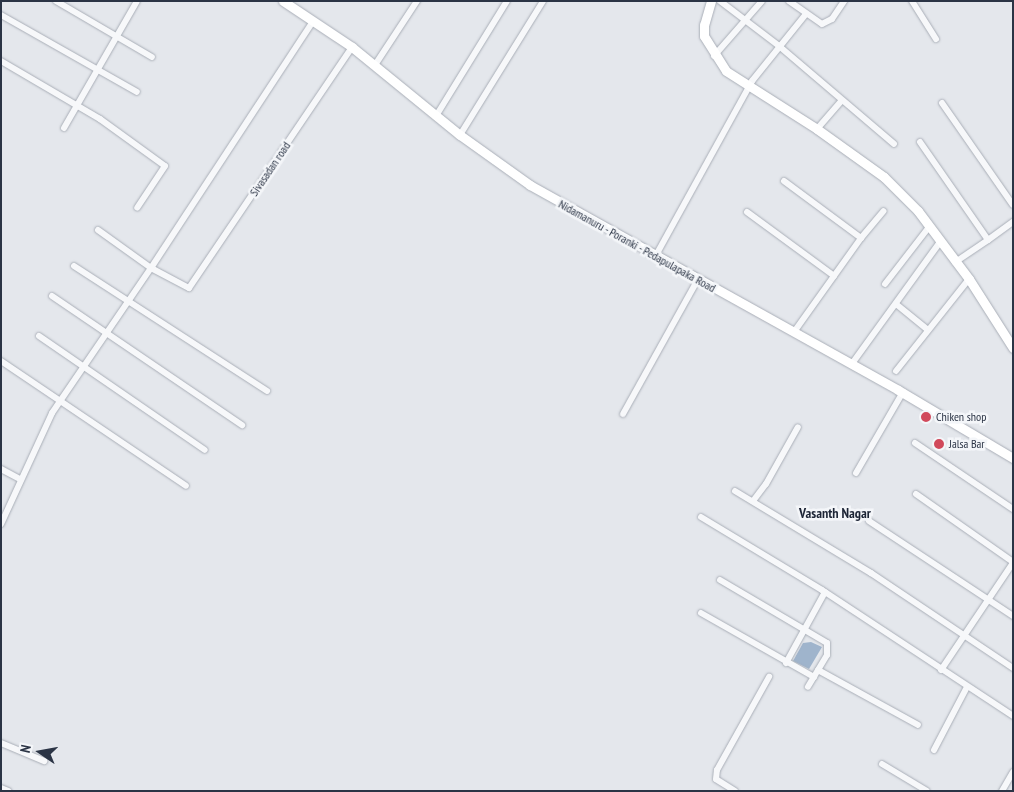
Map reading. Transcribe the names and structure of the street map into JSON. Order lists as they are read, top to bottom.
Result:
{
  "streets": {
    "main road": ["Nidamanuru - Poranki - Pedapulapaka Road"],
    "street": ["Sivasadan road"]
  },
  "crossings": [
    ["Sivasadan road", "Nidamanuru - Poranki - Pedapulapaka Road"]
  ],
  "districts": ["Vasanth Nagar"],
  "places": ["Chiken shop", "Jalsa Bar"],
  "north": "left"
}
